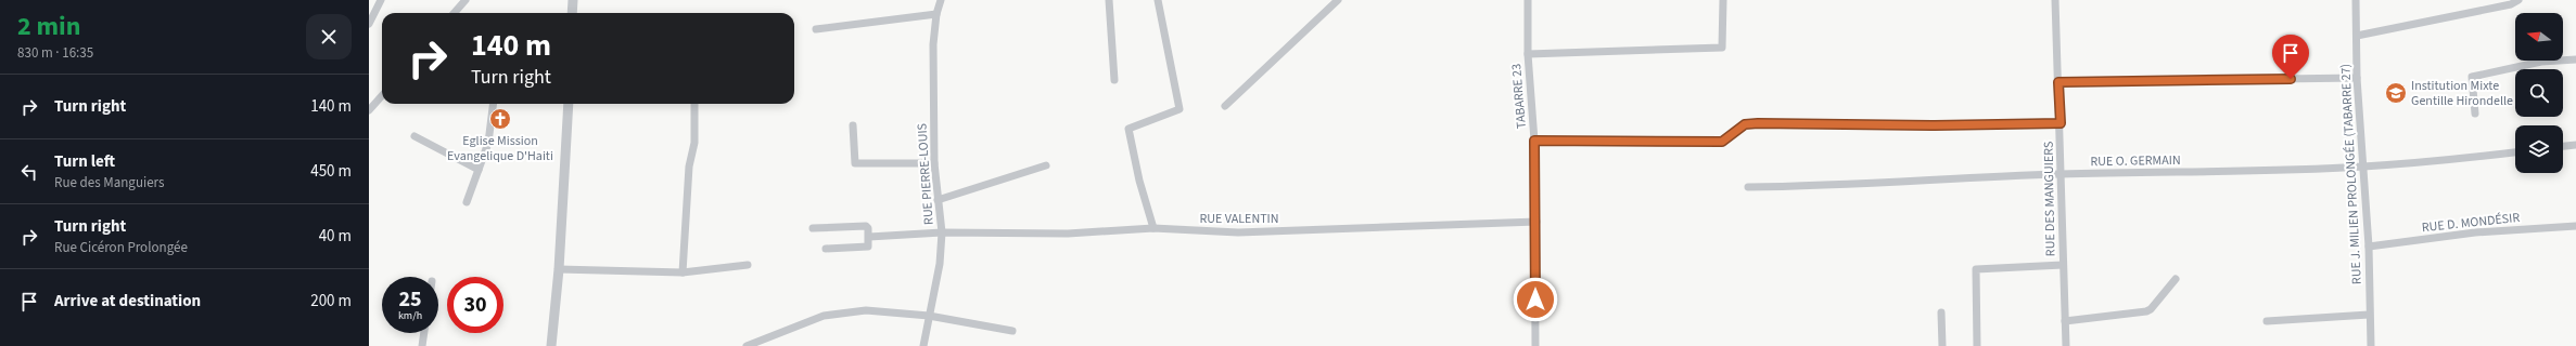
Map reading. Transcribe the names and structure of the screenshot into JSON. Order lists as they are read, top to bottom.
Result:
{
  "streets": {
    "street": [
      "TABARRE 23",
      "RUE O. GERMAIN",
      "RUE PIERRE-LOUIS",
      "RUE J. MILIEN PROLONGÉE (TABARRE 27)",
      "RUE DES MANGUIERS",
      "RUE VALENTIN",
      "RUE D. MONDÉSIR"
    ]
  },
  "crossings": [
    ["TABARRE 23", "RUE VALENTIN"],
    ["RUE O. GERMAIN", "RUE J. MILIEN PROLONGÉE (TABARRE 27)"],
    ["RUE O. GERMAIN", "RUE DES MANGUIERS"],
    ["RUE PIERRE-LOUIS", "RUE VALENTIN"],
    ["RUE J. MILIEN PROLONGÉE (TABARRE 27)", "RUE D. MONDÉSIR"]
  ],
  "places": {
    "school or university": ["Institution Mixte Gentille Hirondelle"],
    "church": ["Eglise Mission Evangelique D'Haiti"]
  },
  "north": "left",
  "page": {
    "heading": ["2 min", "830 m · 16:35"],
    "turn": ["140 m", "Turn right"],
    "list": [
      {
        "name": "Turn right",
        "value": "140 m"
      },
      {
        "name": "Turn left",
        "note": "Rue des Manguiers",
        "value": "450 m"
      },
      {
        "name": "Turn right",
        "note": "Rue Cicéron Prolongée",
        "value": "40 m"
      },
      {
        "name": "Arrive at destination",
        "value": "200 m"
      }
    ],
    "speed": "25 km/h",
    "limit": "30"
  }
}
